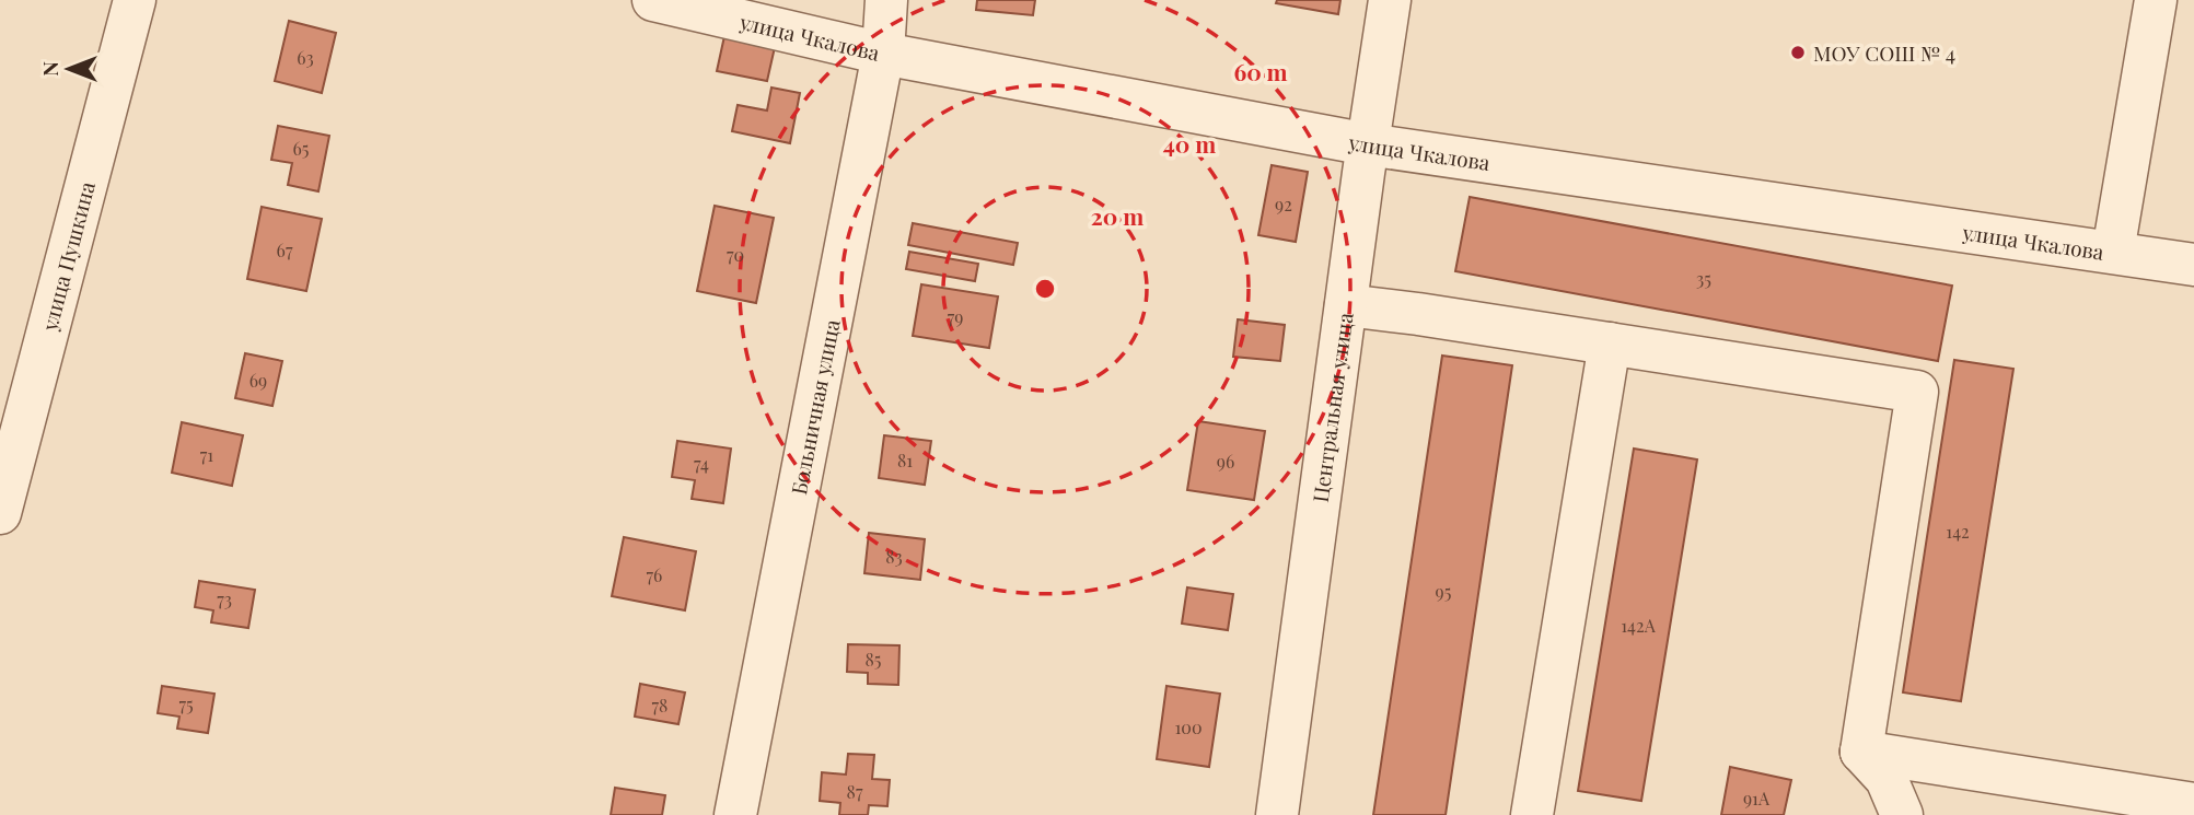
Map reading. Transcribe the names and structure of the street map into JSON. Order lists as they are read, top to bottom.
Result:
{
  "streets": {
    "street": [
      "улица Чкалова",
      "улица Пушкина",
      "Центральная улица",
      "Больничная улица"
    ]
  },
  "crossings": [
    ["улица Чкалова", "Центральная улица"],
    ["улица Чкалова", "Больничная улица"]
  ],
  "places": ["МОУ СОШ № 4"],
  "house_numbers": [
    "63",
    "65",
    "92",
    "67",
    "70",
    "35",
    "79",
    "69",
    "71",
    "81",
    "96",
    "74",
    "142",
    "83",
    "76",
    "95",
    "73",
    "142А",
    "85",
    "75",
    "78",
    "100",
    "87",
    "91А"
  ],
  "north": "left",
  "rings": ["60 m", "40 m", "20 m"]
}
